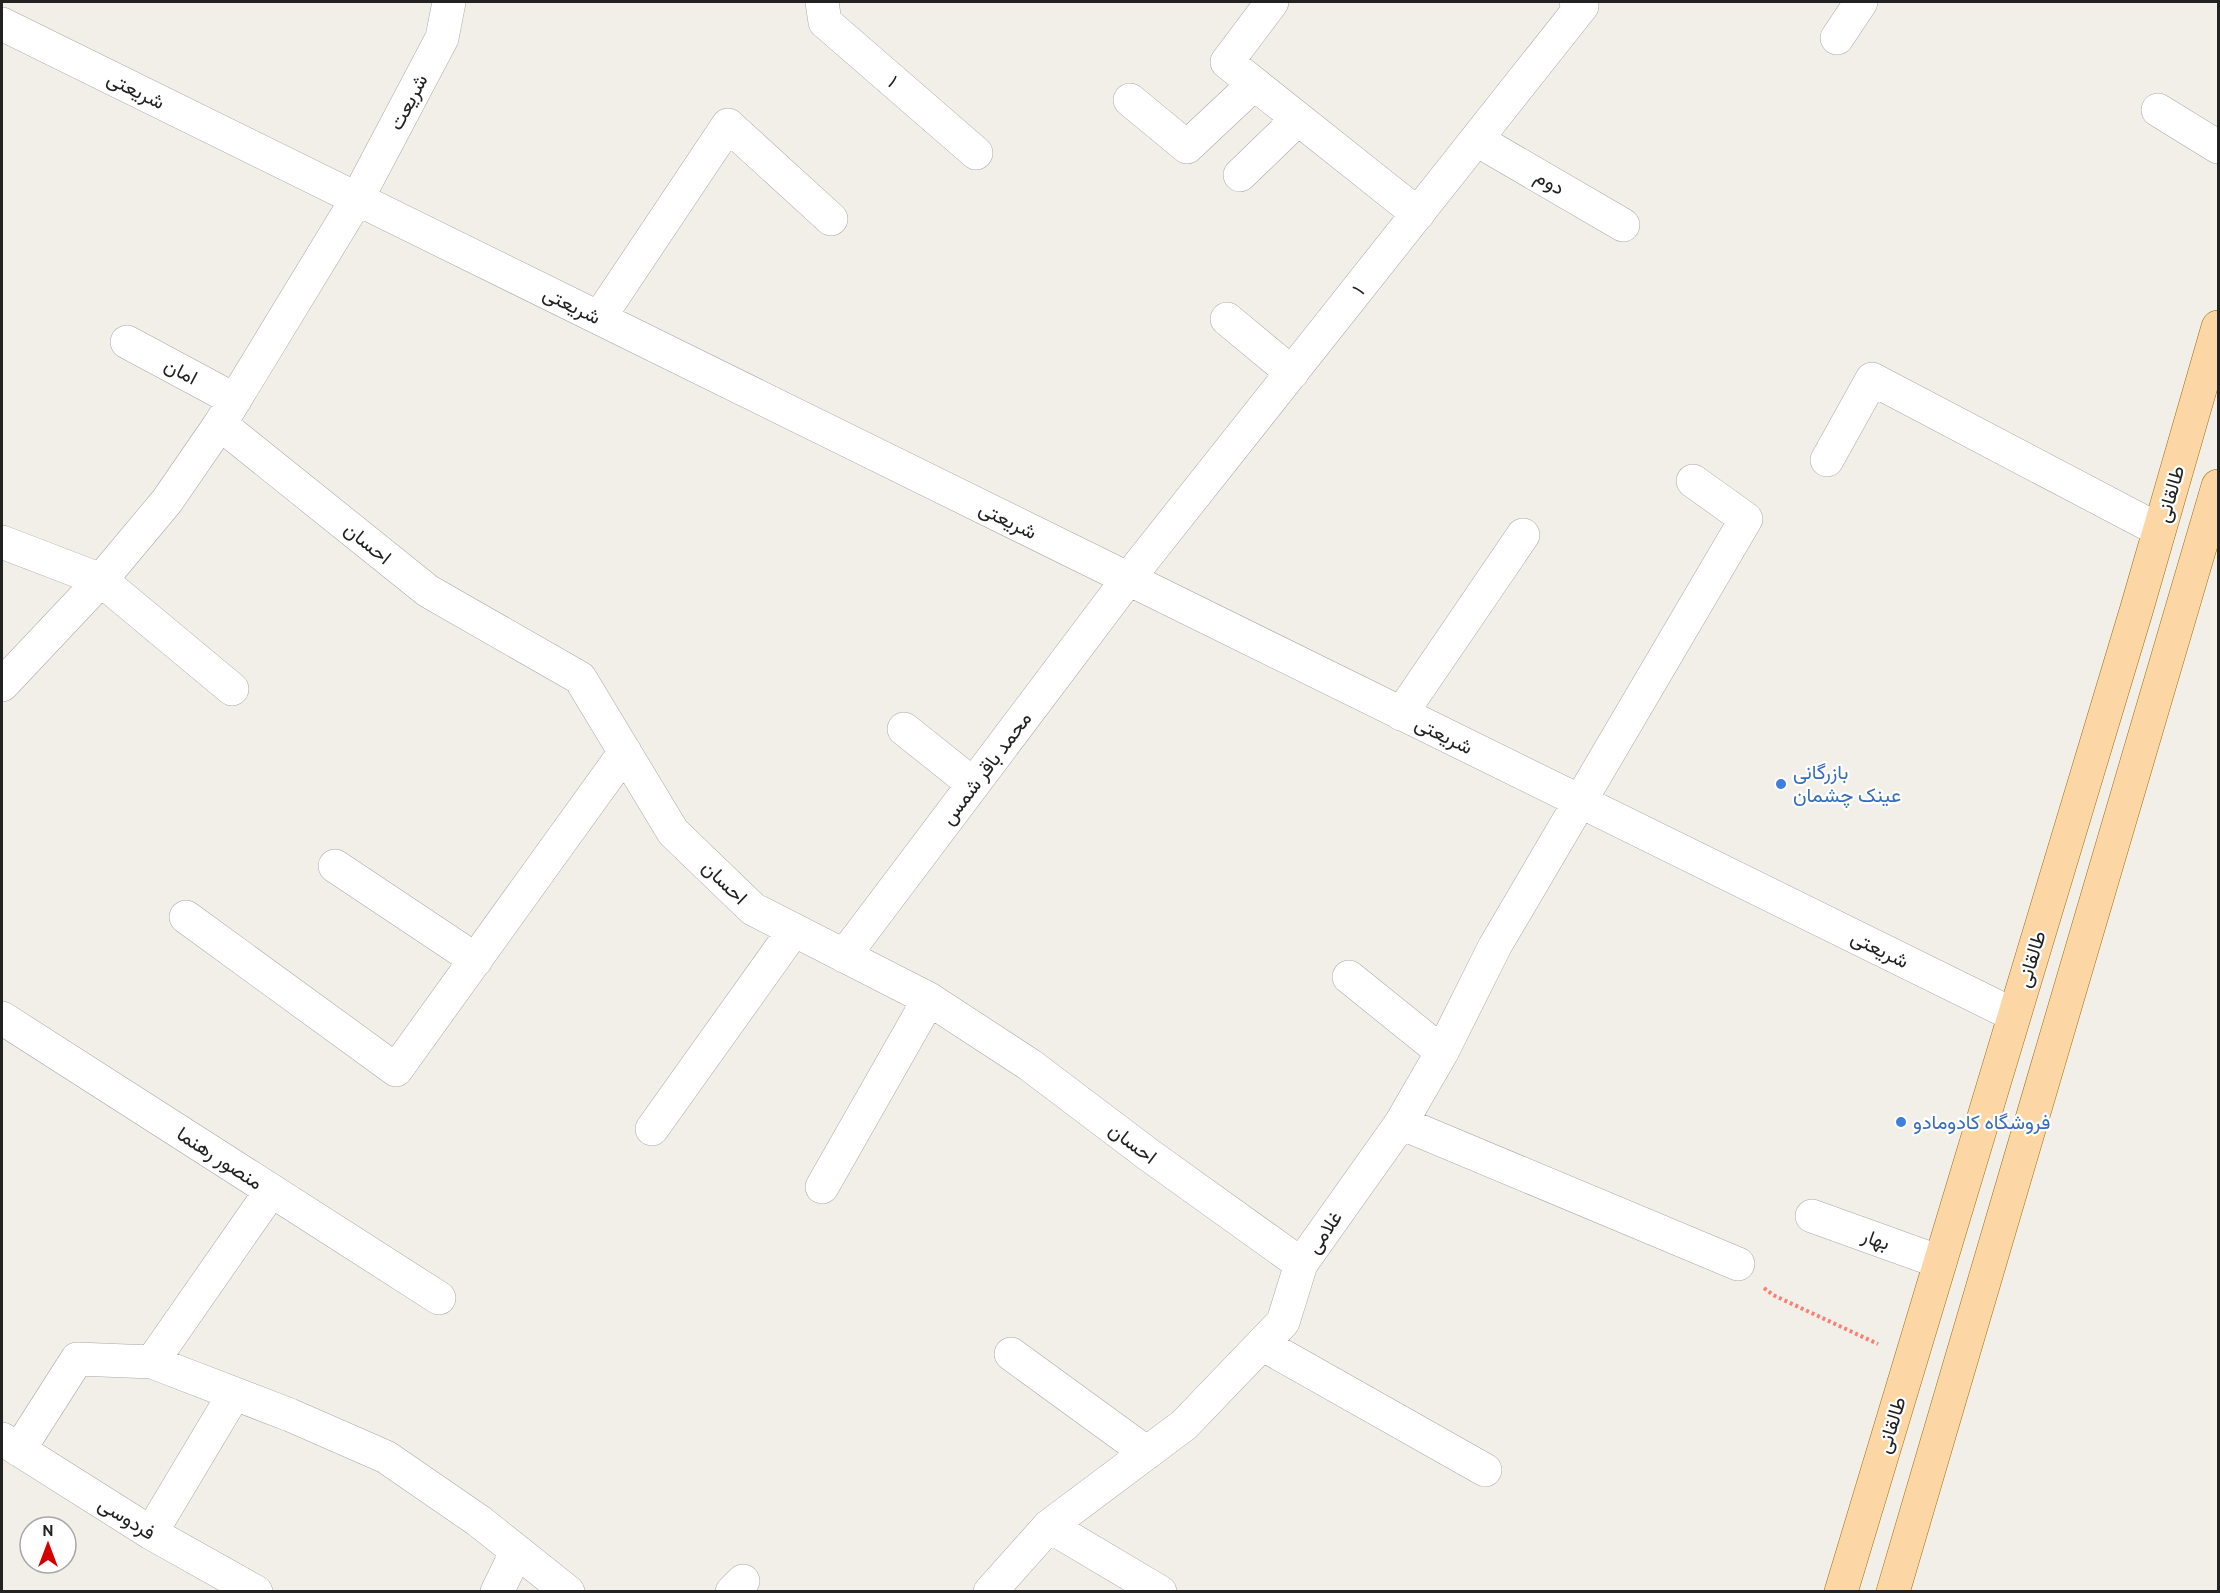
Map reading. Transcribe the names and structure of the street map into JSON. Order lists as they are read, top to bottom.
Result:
{
  "streets": {
    "main road": ["طالقانی"],
    "street": [
      "۱",
      "شریعتی",
      "شریعت",
      "دوم",
      "امان",
      "احسان",
      "محمد باقر شمس",
      "منصور رهنما",
      "غلامی",
      "بهار",
      "فردوسی"
    ]
  },
  "crossings": [
    ["۱", "شریعتی"],
    ["۱", "دوم"],
    ["۱", "محمد باقر شمس"],
    ["شریعتی", "شریعت"],
    ["شریعتی", "طالقانی"],
    ["شریعتی", "محمد باقر شمس"],
    ["شریعتی", "غلامی"],
    ["شریعت", "امان"],
    ["شریعت", "احسان"],
    ["امان", "احسان"],
    ["طالقانی", "بهار"],
    ["احسان", "محمد باقر شمس"],
    ["احسان", "غلامی"]
  ],
  "places": ["بازرگانی عینک چشمان", "فروشگاه کادومادو"],
  "north": "top"
}
